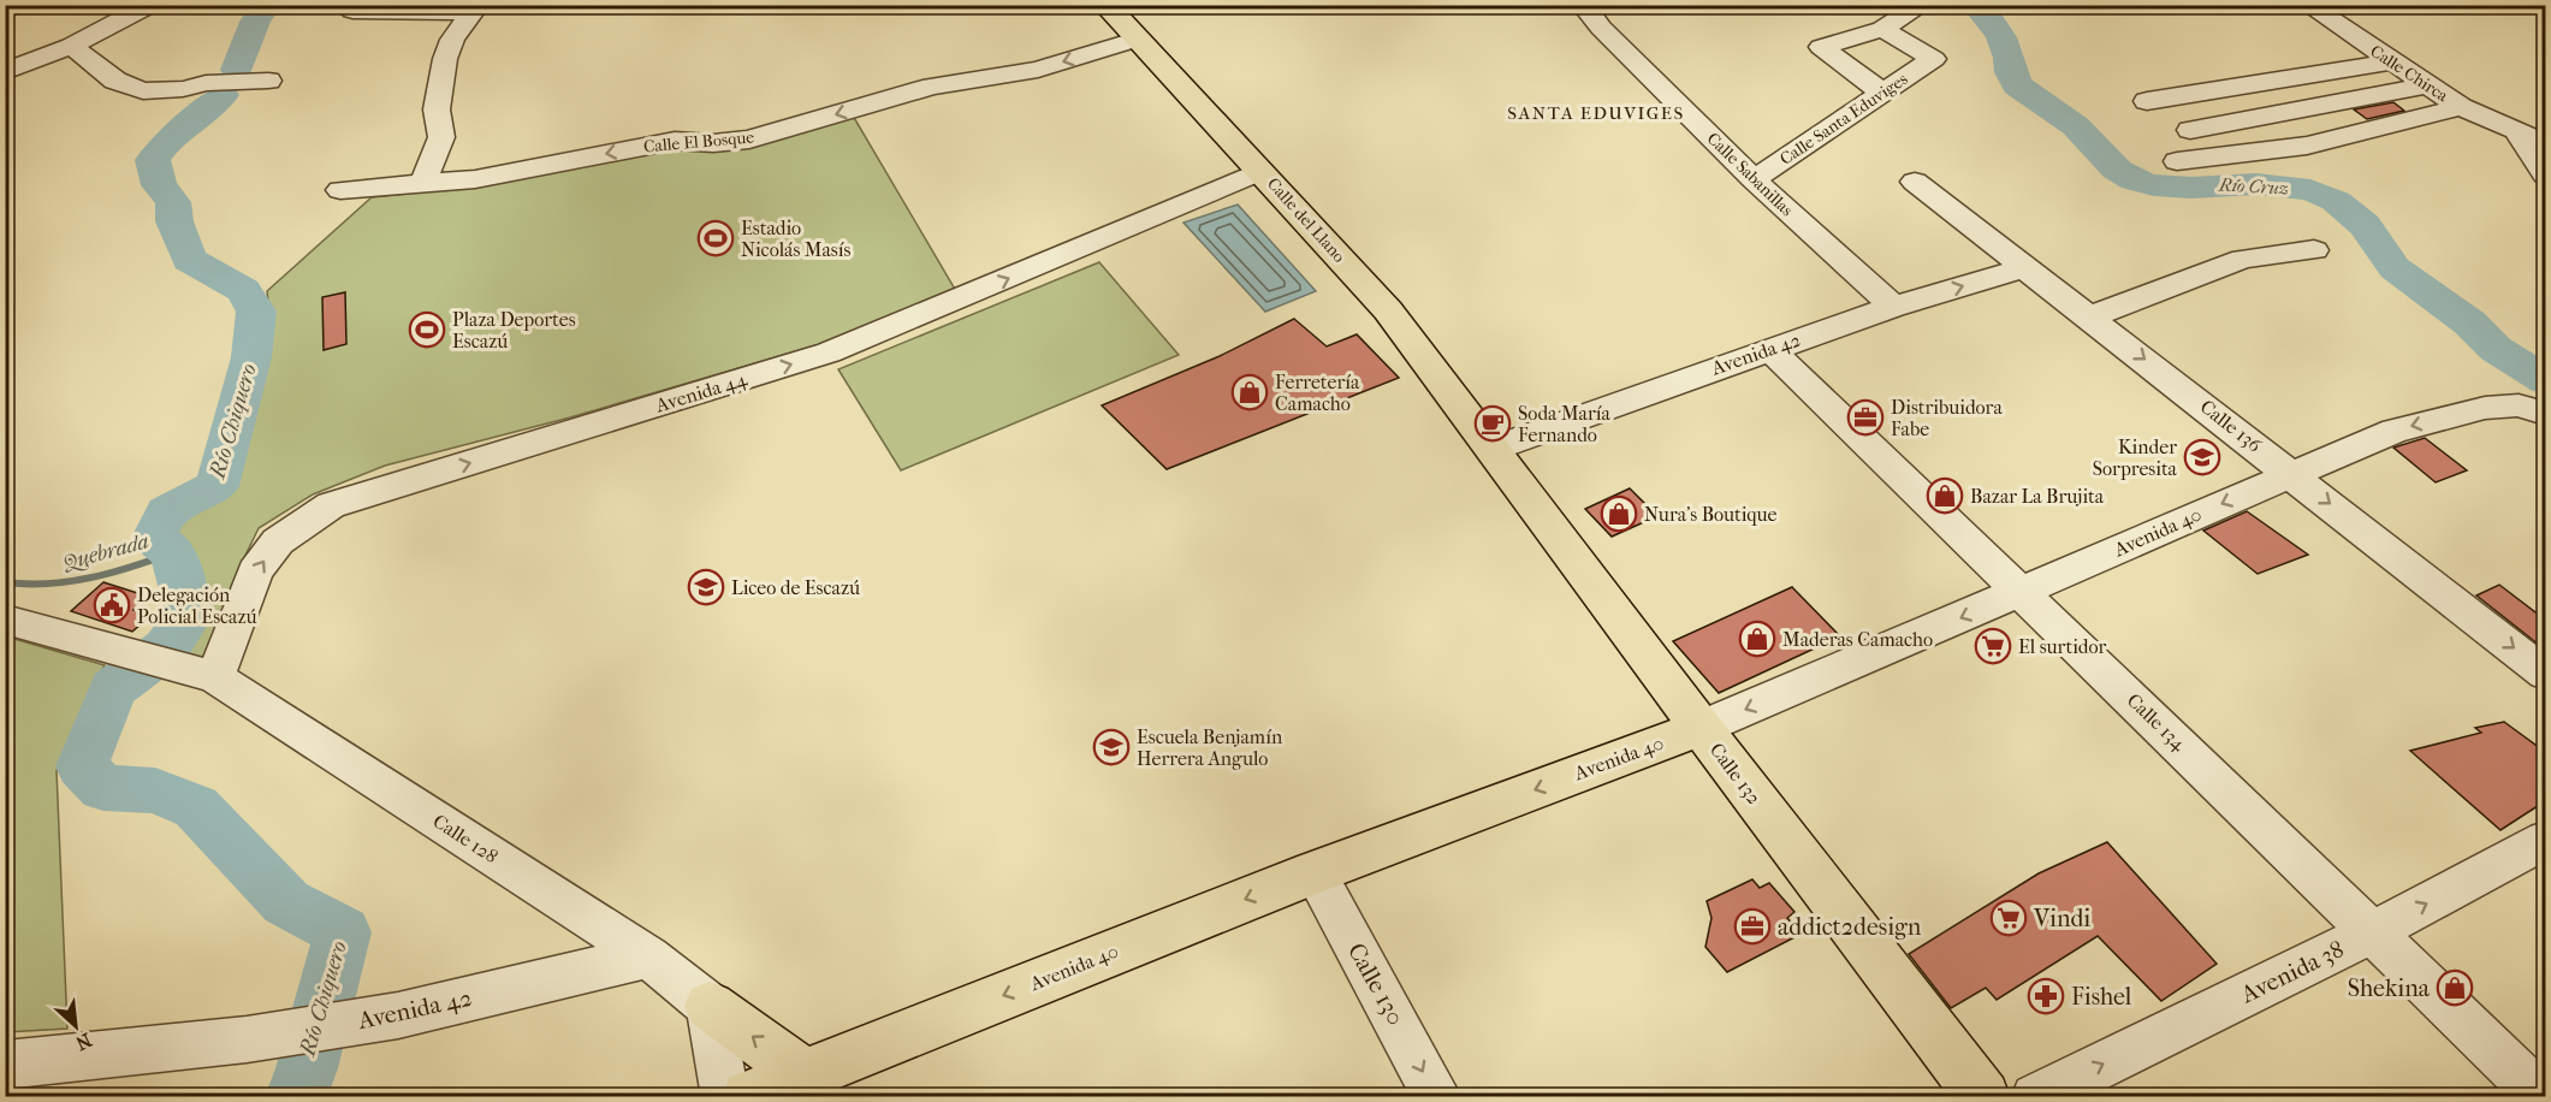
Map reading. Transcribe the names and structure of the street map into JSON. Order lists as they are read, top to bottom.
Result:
{
  "streets": {
    "main road": ["Calle del Llano", "Avenida 40", "Calle 132"],
    "street": [
      "Calle Chirca",
      "Calle Santa Eduviges",
      "Calle El Bosque",
      "Calle Sabanillas",
      "Avenida 42",
      "Avenida 44",
      "Calle 136",
      "Calle 134",
      "Calle 128",
      "Avenida 38",
      "Calle 130"
    ]
  },
  "crossings": [
    ["Calle Santa Eduviges", "Calle Sabanillas"],
    ["Calle El Bosque", "Calle del Llano"],
    ["Calle Sabanillas", "Avenida 42"],
    ["Calle del Llano", "Avenida 42"],
    ["Calle del Llano", "Avenida 44"],
    ["Calle del Llano", "Calle 132"],
    ["Avenida 42", "Calle 136"],
    ["Avenida 42", "Calle 134"],
    ["Avenida 42", "Calle 132"],
    ["Avenida 42", "Calle 128"],
    ["Avenida 44", "Calle 128"],
    ["Calle 136", "Avenida 40"],
    ["Avenida 40", "Calle 134"],
    ["Avenida 40", "Calle 132"],
    ["Avenida 40", "Calle 130"],
    ["Calle 134", "Avenida 38"]
  ],
  "one_way": [
    "Calle El Bosque",
    "Avenida 44",
    "Calle 136",
    "Avenida 40",
    "Avenida 38",
    "Calle 130"
  ],
  "districts": ["SANTA EDUVIGES"],
  "water": ["Río Cruz", "Río Chiquero", "Quebrada"],
  "places": {
    "sports": ["Estadio Nicolás Masís", "Plaza Deportes Escazú"],
    "shop": [
      "Ferretería Camacho",
      "Bazar La Brujita",
      "Nura's Boutique",
      "Maderas Camacho",
      "Shekina"
    ],
    "office": ["Distribuidora Fabe", "addict2design"],
    "cafe": ["Soda María Fernando"],
    "school or university": ["Kinder Sorpresita", "Liceo de Escazú", "Escuela Benjamín Herrera Angulo"],
    "public building": ["Delegación Policial Escazú"],
    "supermarket": ["El surtidor", "Vindi"],
    "pharmacy": ["Fishel"]
  },
  "north": "bottom right"
}
